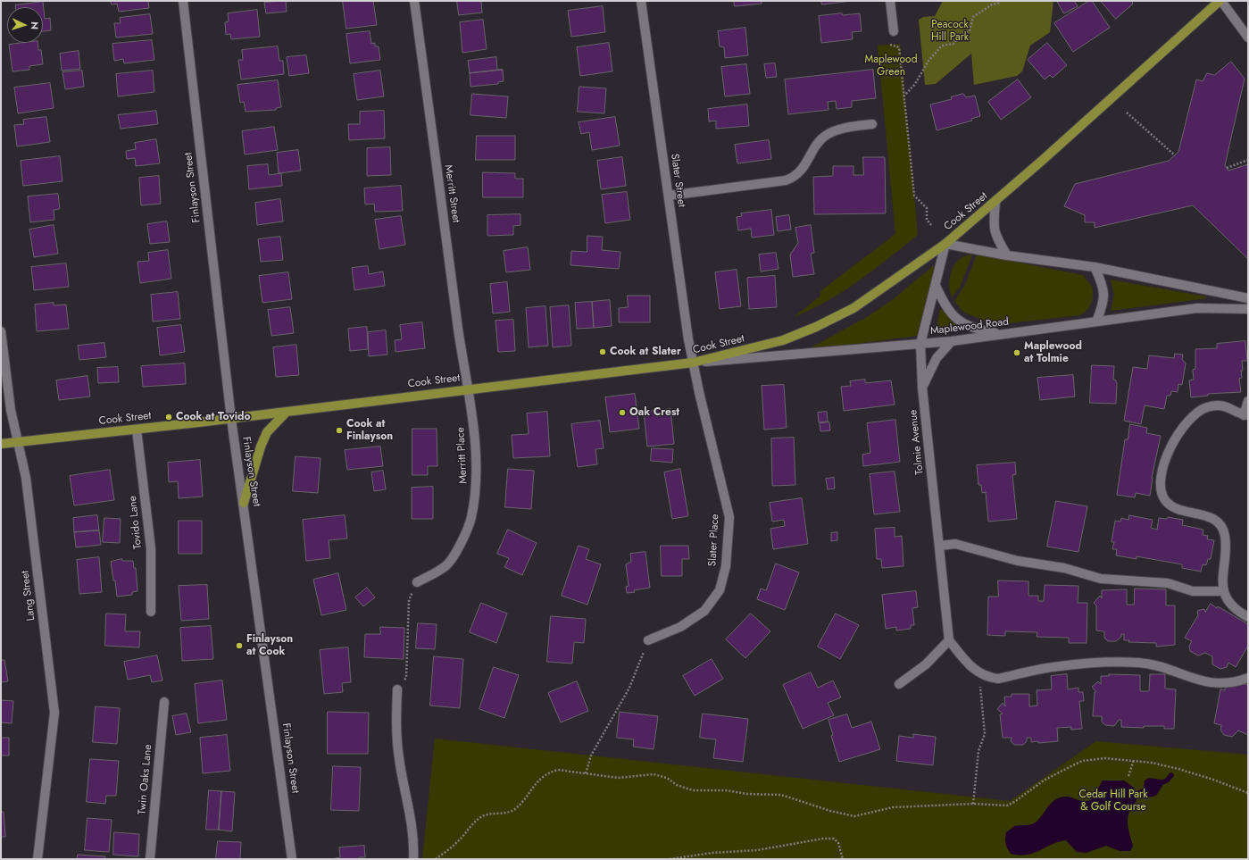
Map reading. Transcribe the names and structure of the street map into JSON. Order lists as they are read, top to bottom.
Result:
{
  "streets": {
    "main road": ["Cook Street"],
    "street": [
      "Slater Street",
      "Finlayson Street",
      "Merritt Street",
      "Maplewood Road",
      "Tolmie Avenue",
      "Merritt Place",
      "Tovido Lane",
      "Slater Place",
      "Lang Street",
      "Twin Oaks Lane"
    ]
  },
  "crossings": [
    ["Slater Street", "Cook Street"],
    ["Slater Street", "Maplewood Road"],
    ["Slater Street", "Slater Place"],
    ["Finlayson Street", "Cook Street"],
    ["Merritt Street", "Cook Street"],
    ["Merritt Street", "Merritt Place"],
    ["Cook Street", "Maplewood Road"],
    ["Cook Street", "Tolmie Avenue"],
    ["Cook Street", "Merritt Place"],
    ["Cook Street", "Tovido Lane"],
    ["Cook Street", "Slater Place"],
    ["Cook Street", "Lang Street"],
    ["Maplewood Road", "Tolmie Avenue"],
    ["Maplewood Road", "Slater Place"]
  ],
  "parks": ["Peacock Hill Park", "Maplewood Green", "Cedar Hill Park & Golf Course"],
  "places": [
    "Cook at Slater",
    "Maplewood at Tolmie",
    "Oak Crest",
    "Cook at Tovido",
    "Cook at Finlayson",
    "Finlayson at Cook"
  ],
  "north": "right"
}
